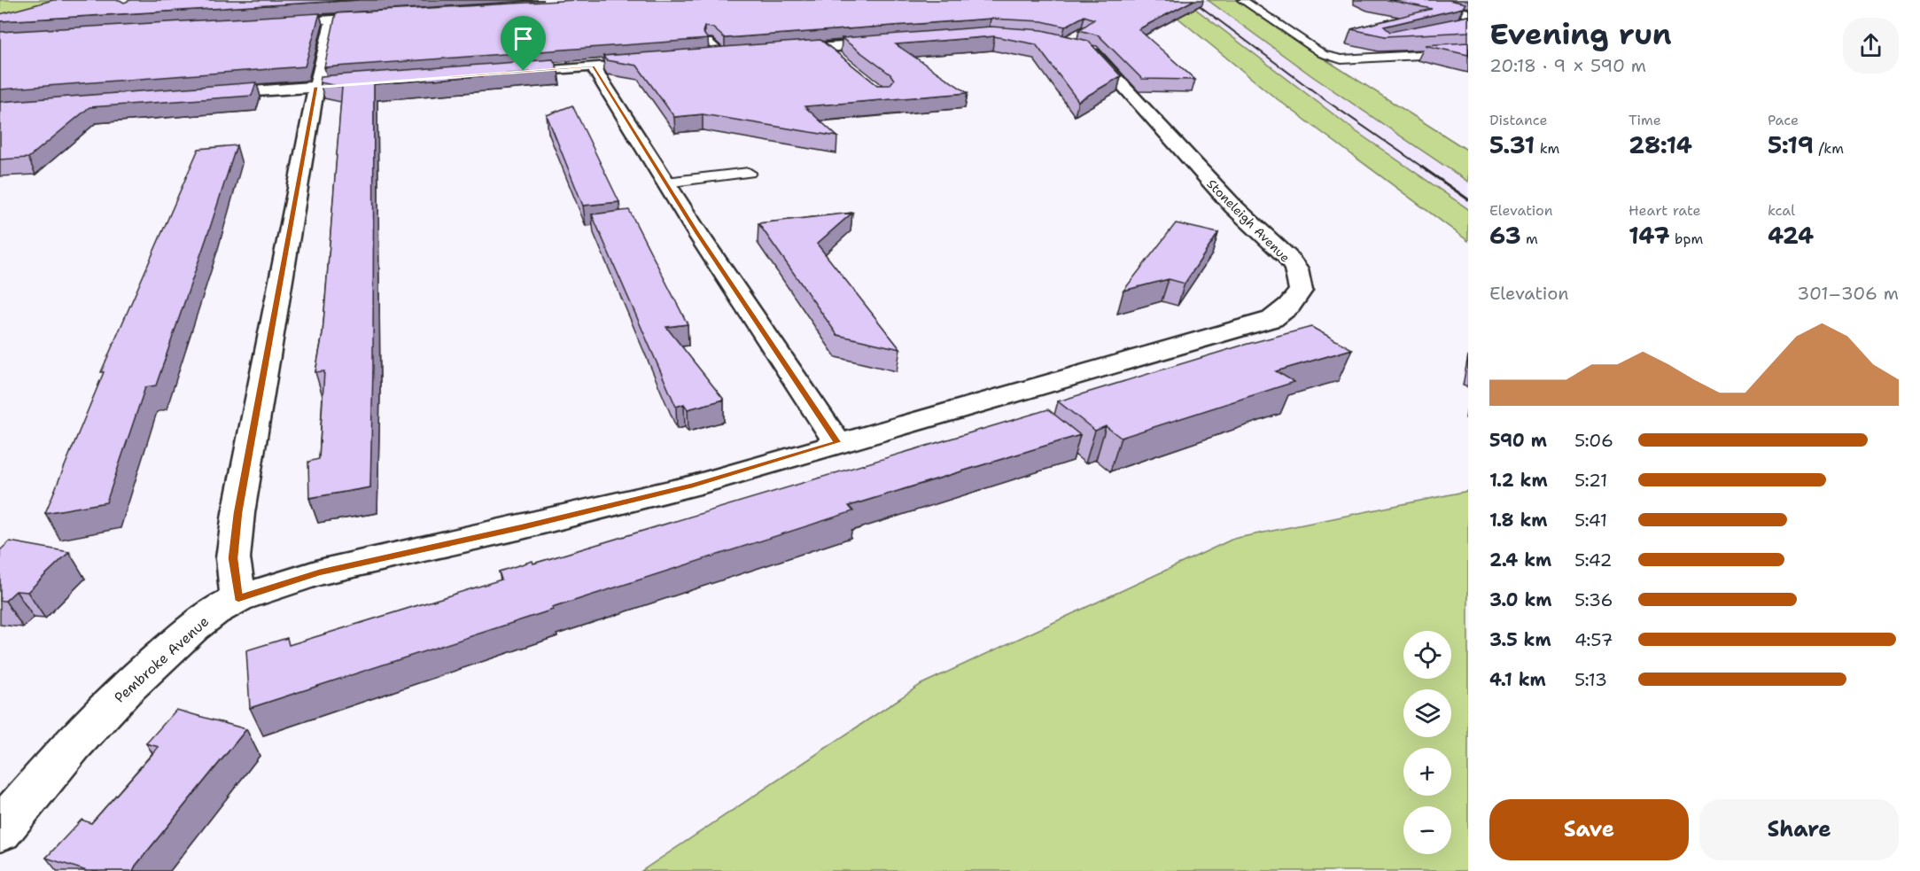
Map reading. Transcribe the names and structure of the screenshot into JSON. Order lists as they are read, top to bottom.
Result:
{
  "streets": {
    "street": ["Stoneleigh Avenue", "Pembroke Avenue"]
  },
  "crossings": [
    ["Stoneleigh Avenue", "Pembroke Avenue"]
  ],
  "page": {
    "heading": ["Evening run", "20:18 · 9 × 590 m"],
    "stats": [
      ["Distance", "5.31 km"],
      ["Time", "28:14"],
      ["Pace", "5:19 /km"],
      ["Elevation", "63 m"],
      ["Heart rate", "147 bpm"],
      ["kcal", "424"]
    ],
    "chart": ["Elevation", "301–306 m"],
    "list": [
      {
        "name": "590 m",
        "note": "5:06"
      },
      {
        "name": "1.2 km",
        "note": "5:21"
      },
      {
        "name": "1.8 km",
        "note": "5:41"
      },
      {
        "name": "2.4 km",
        "note": "5:42"
      },
      {
        "name": "3.0 km",
        "note": "5:36"
      },
      {
        "name": "3.5 km",
        "note": "4:57"
      },
      {
        "name": "4.1 km",
        "note": "5:13"
      }
    ],
    "map_buttons": ["+", "−"],
    "buttons": ["Save", "Share"]
  }
}
